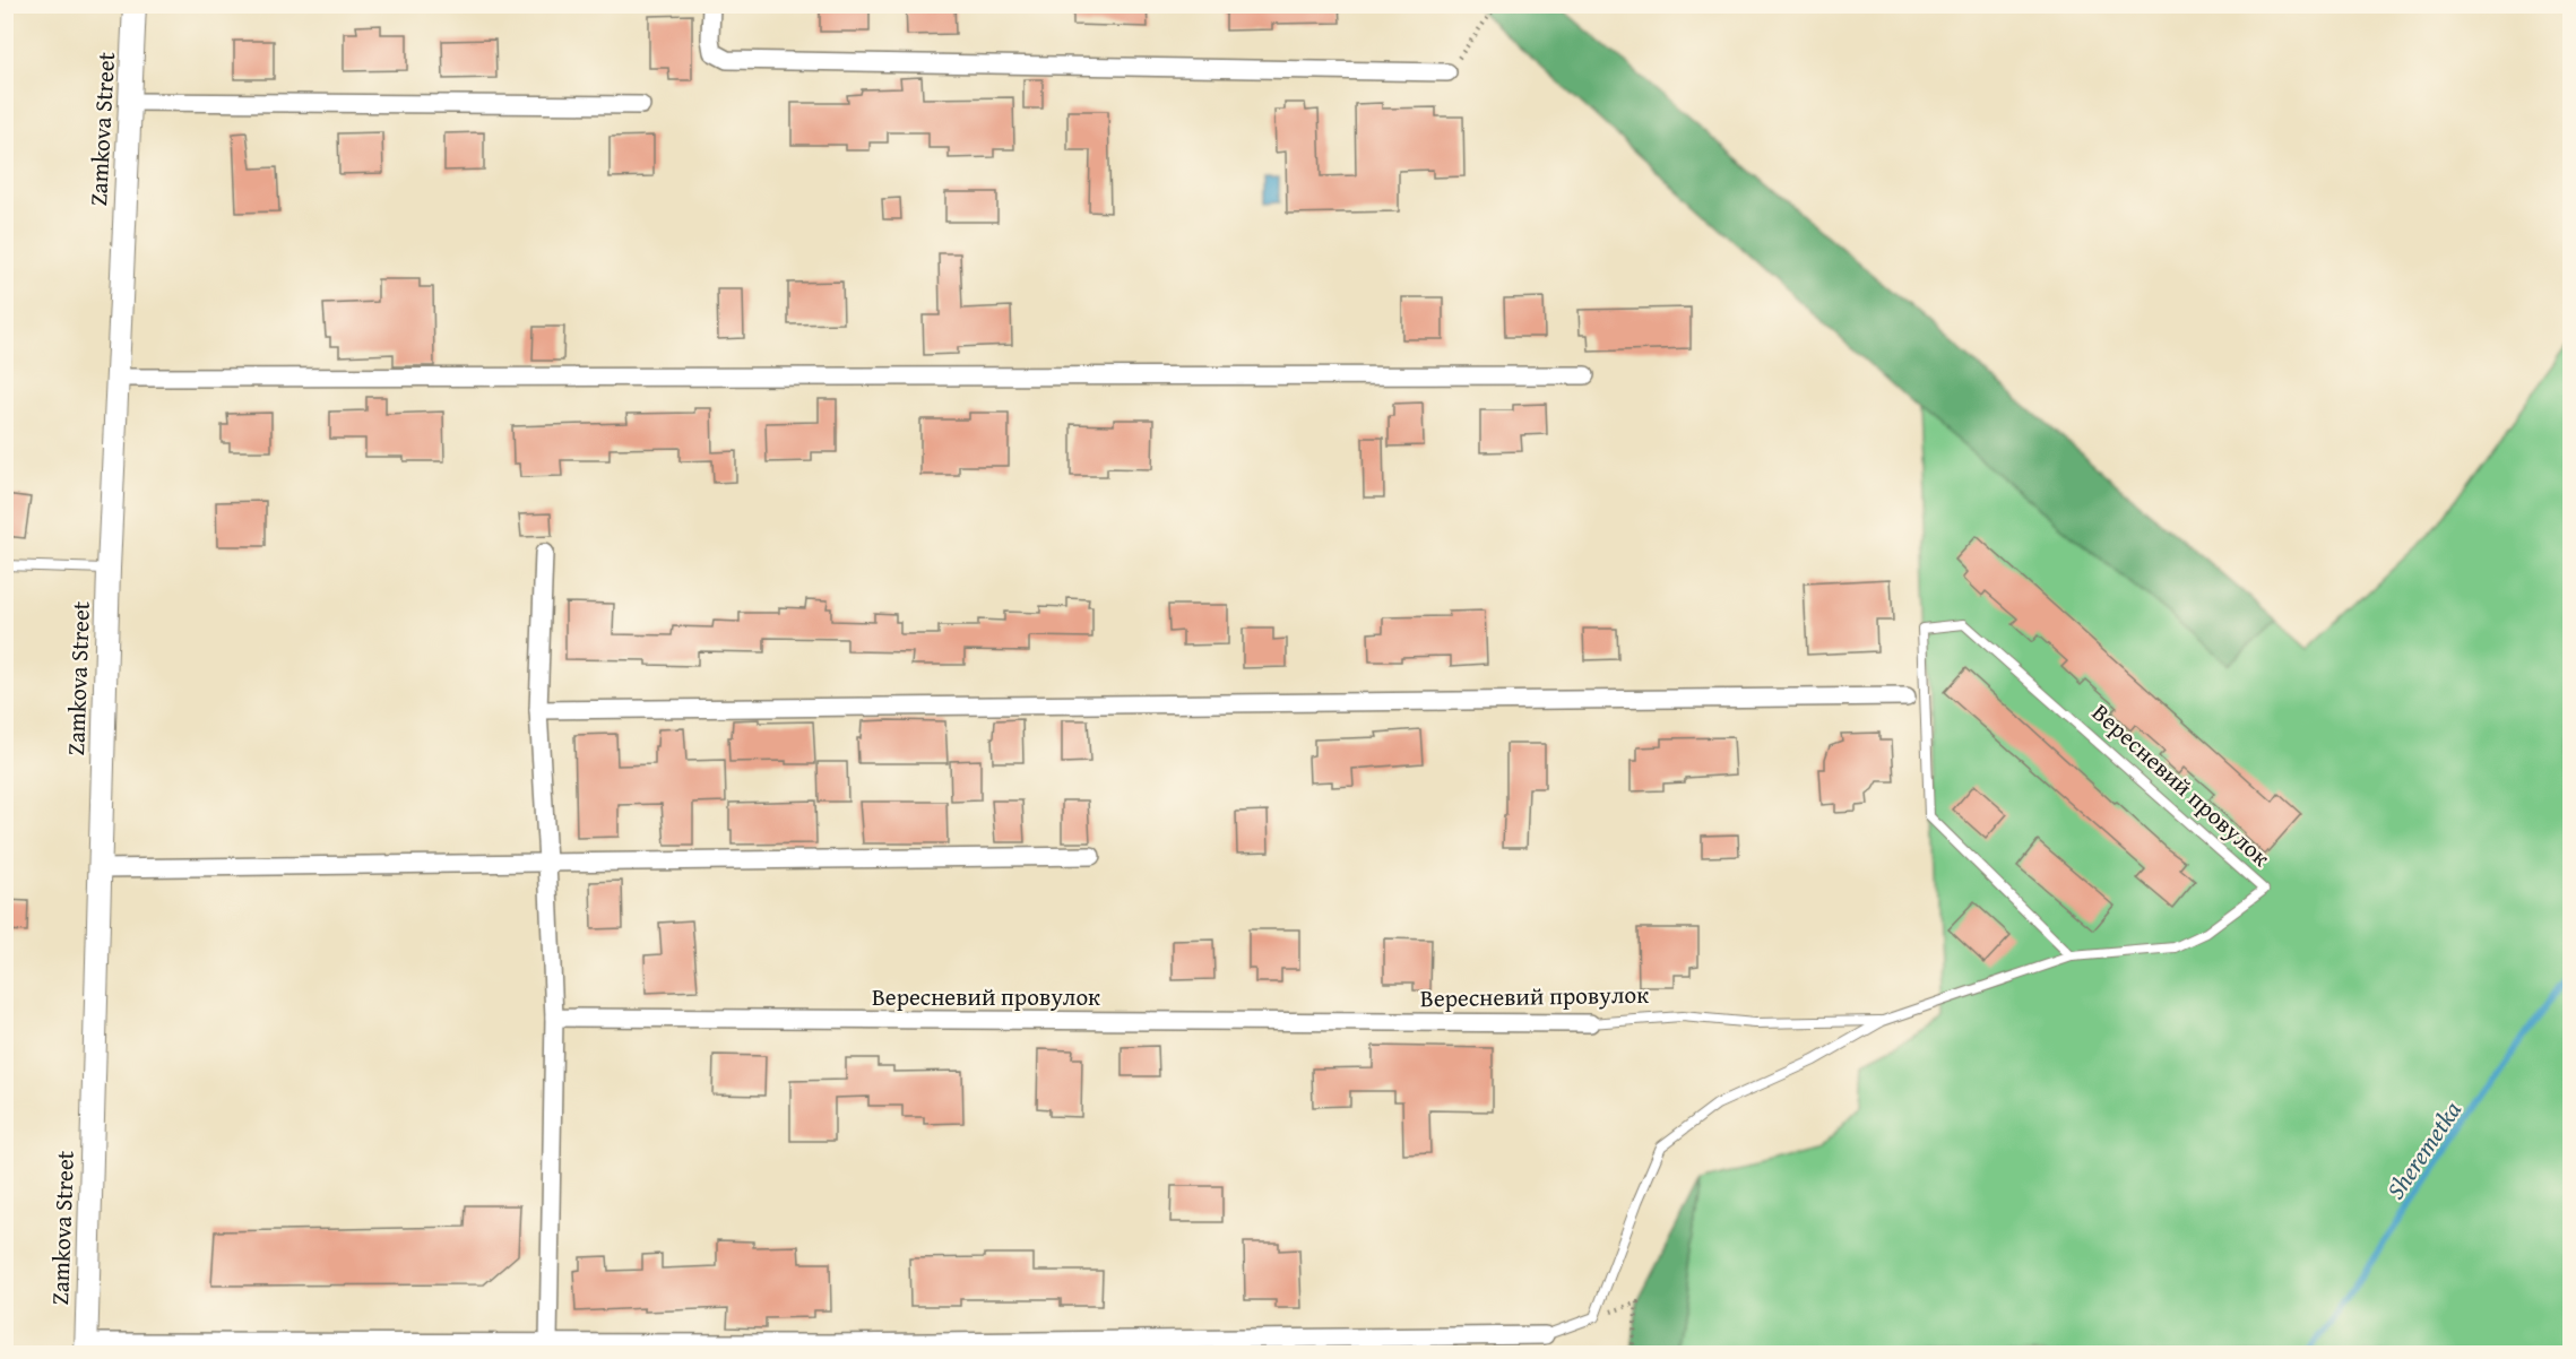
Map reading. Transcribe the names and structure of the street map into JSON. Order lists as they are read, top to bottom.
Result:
{
  "streets": {
    "street": ["Zamkova Street", "Вересневий провулок"]
  },
  "water": ["Sheremetka"]
}
